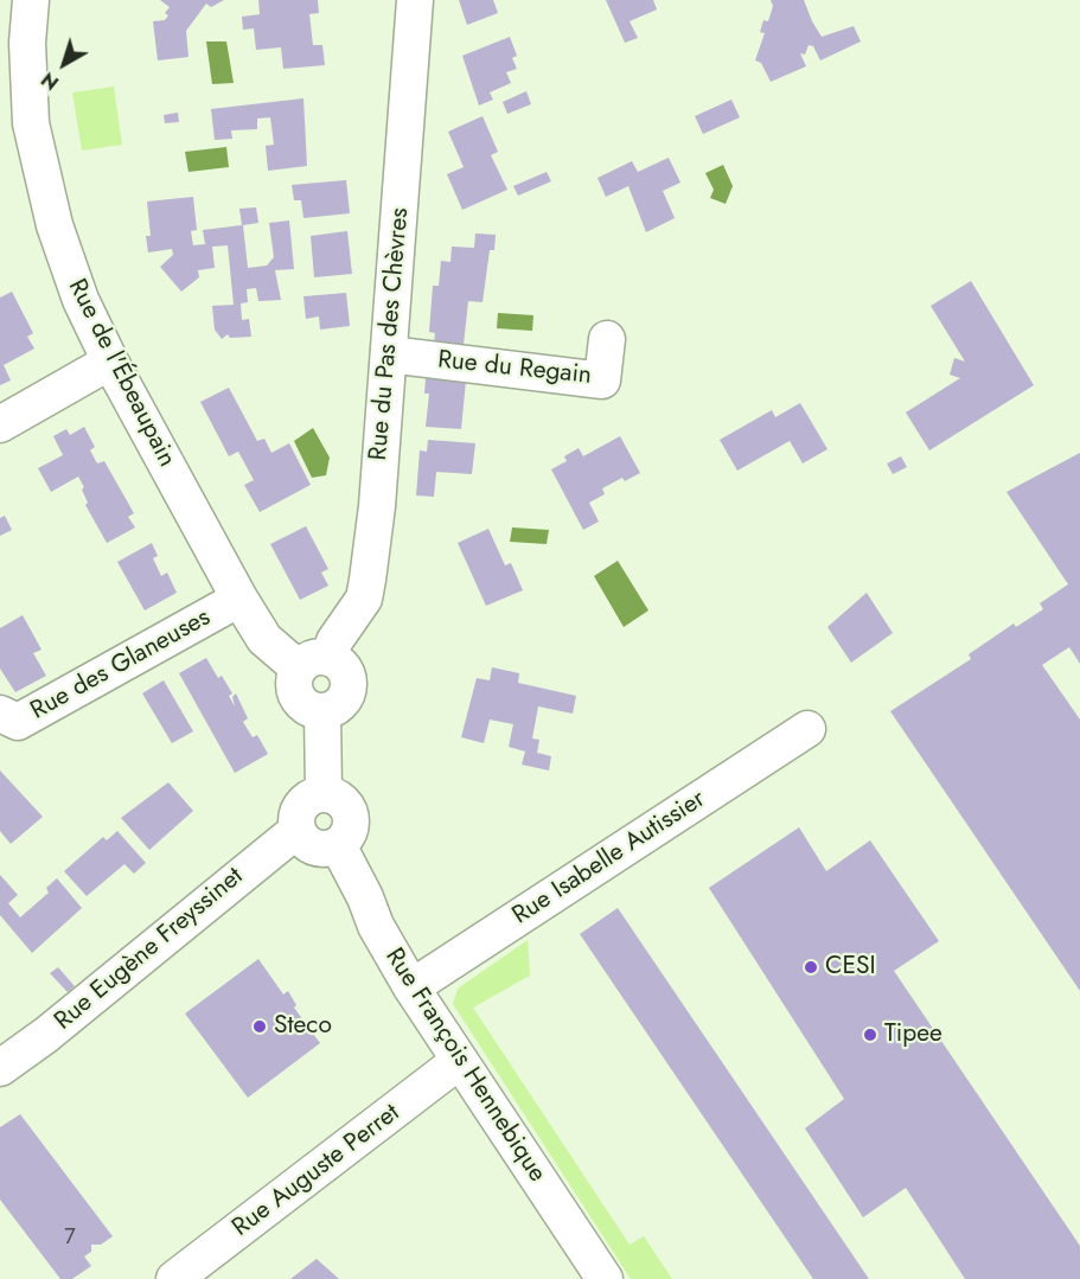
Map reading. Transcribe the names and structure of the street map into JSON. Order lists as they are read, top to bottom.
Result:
{
  "streets": {
    "street": [
      "Rue du Pas des Chèvres",
      "Rue du Regain",
      "Rue de l'Ébeaupain",
      "Rue des Glaneuses",
      "Rue Isabelle Autissier",
      "Rue Eugène Freyssinet",
      "Rue François Hennebique",
      "Rue Auguste Perret"
    ]
  },
  "crossings": [
    ["Rue du Pas des Chèvres", "Rue du Regain"],
    ["Rue du Pas des Chèvres", "Rue de l'Ébeaupain"],
    ["Rue de l'Ébeaupain", "Rue des Glaneuses"],
    ["Rue Isabelle Autissier", "Rue François Hennebique"],
    ["Rue Eugène Freyssinet", "Rue François Hennebique"],
    ["Rue François Hennebique", "Rue Auguste Perret"]
  ],
  "places": ["CESI", "Steco", "Tipee"],
  "house_numbers": ["7"],
  "north": "bottom left"
}
